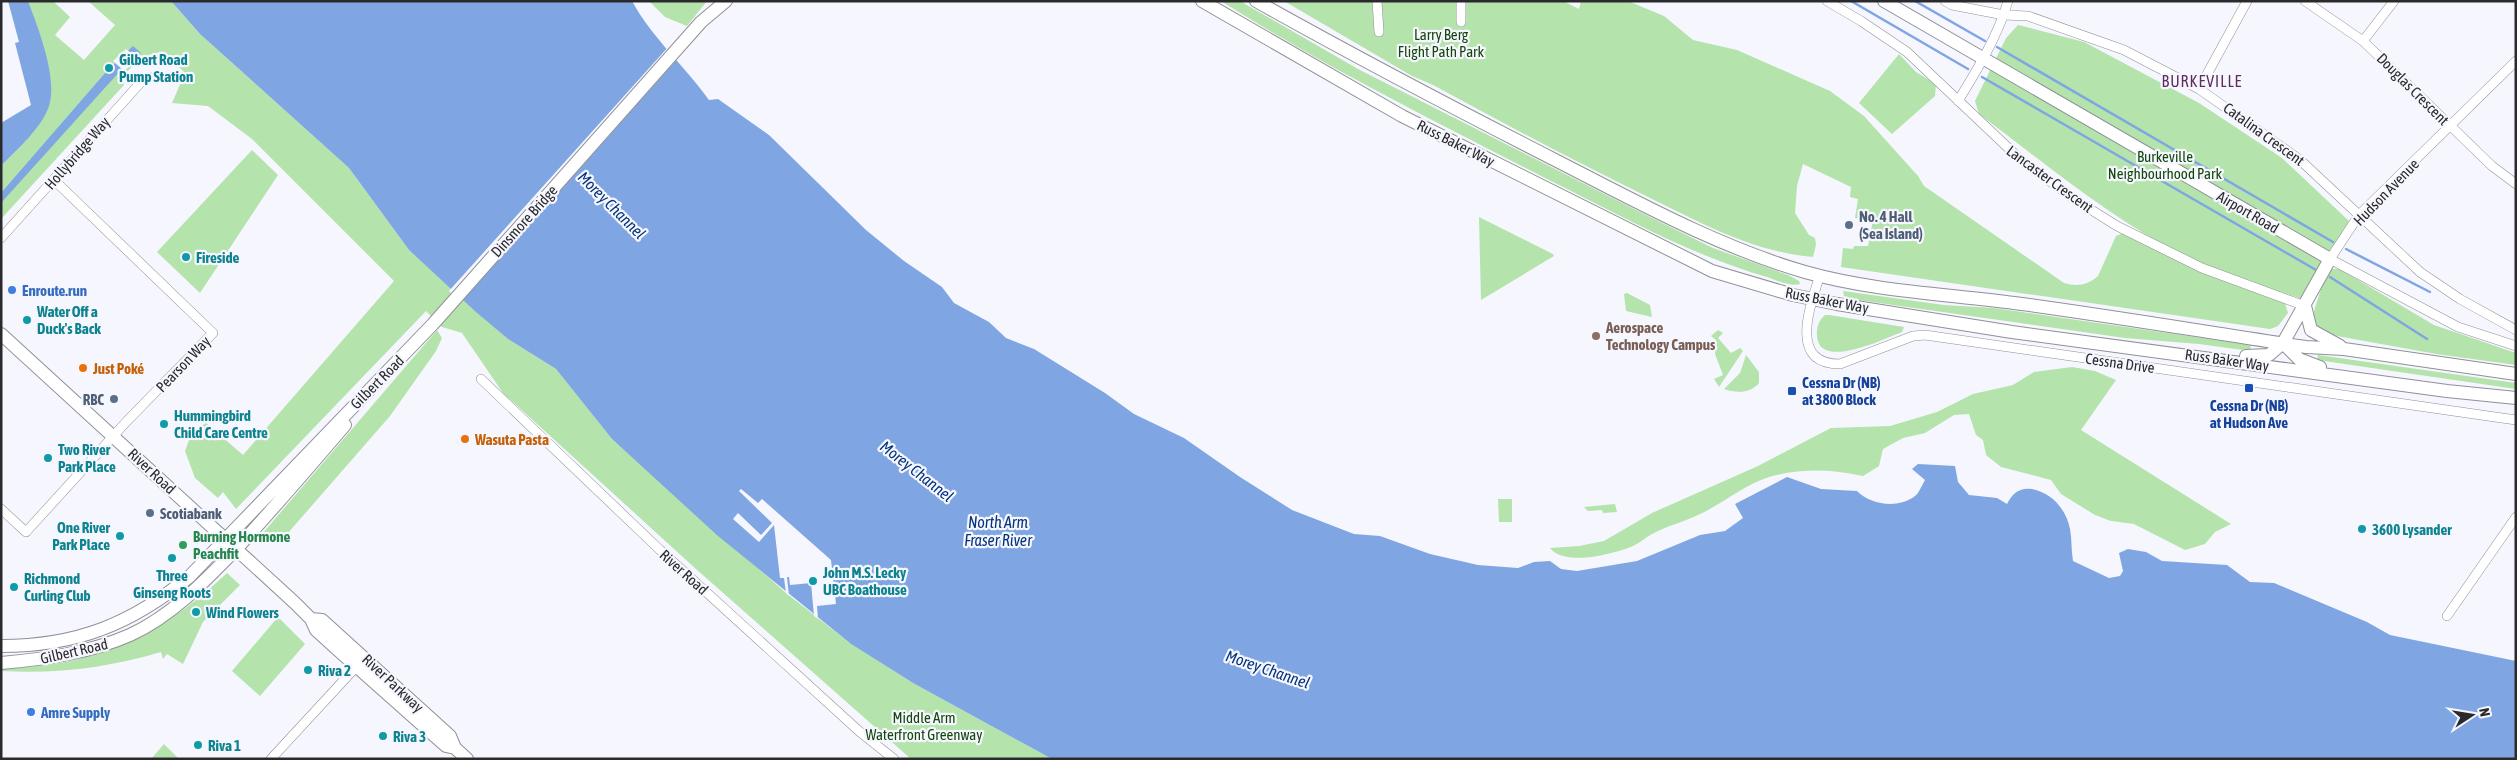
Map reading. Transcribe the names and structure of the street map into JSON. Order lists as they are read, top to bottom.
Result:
{
  "streets": {
    "main road": [
      "Russ Baker Way",
      "Hudson Avenue",
      "Airport Road",
      "Dinsmore Bridge",
      "Gilbert Road",
      "River Road",
      "River Parkway"
    ],
    "street": [
      "Douglas Crescent",
      "Catalina Crescent",
      "Hollybridge Way",
      "Lancaster Crescent",
      "Cessna Drive",
      "Pearson Way"
    ]
  },
  "crossings": [
    ["Douglas Crescent", "Hudson Avenue"],
    ["Catalina Crescent", "Hudson Avenue"],
    ["Russ Baker Way", "Hudson Avenue"],
    ["Russ Baker Way", "Cessna Drive"],
    ["Hollybridge Way", "Pearson Way"],
    ["Lancaster Crescent", "Hudson Avenue"],
    ["Hudson Avenue", "Airport Road"],
    ["Dinsmore Bridge", "Gilbert Road"],
    ["Pearson Way", "River Road"],
    ["Gilbert Road", "River Road"],
    ["Gilbert Road", "River Parkway"],
    ["River Road", "River Parkway"]
  ],
  "districts": ["BURKEVILLE"],
  "water": ["Morey Channel", "North Arm Fraser River"],
  "parks": ["Larry Berg Flight Path Park", "Burkeville Neighbourhood Park", "Middle Arm Waterfront Greenway"],
  "places": {
    "other": [
      "Gilbert Road Pump Station",
      "No. 4 Hall (Sea Island)",
      "Fireside",
      "Enroute.run",
      "Water Off a Duck's Back",
      "Aerospace Technology Campus",
      "Just Poké",
      "RBC",
      "Hummingbird Child Care Centre",
      "Wasuta Pasta",
      "Two River Park Place",
      "Scotiabank",
      "3600 Lysander",
      "One River Park Place",
      "Burning Hormone Peachfit",
      "Three Ginseng Roots",
      "John M.S. Lecky UBC Boathouse",
      "Richmond Curling Club",
      "Wind Flowers",
      "Riva 2",
      "Amre Supply",
      "Riva 3",
      "Riva 1"
    ],
    "transit": ["Cessna Dr (NB) at Hudson Ave", "Cessna Dr (NB) at 3800 Block"]
  },
  "north": "right"
}
